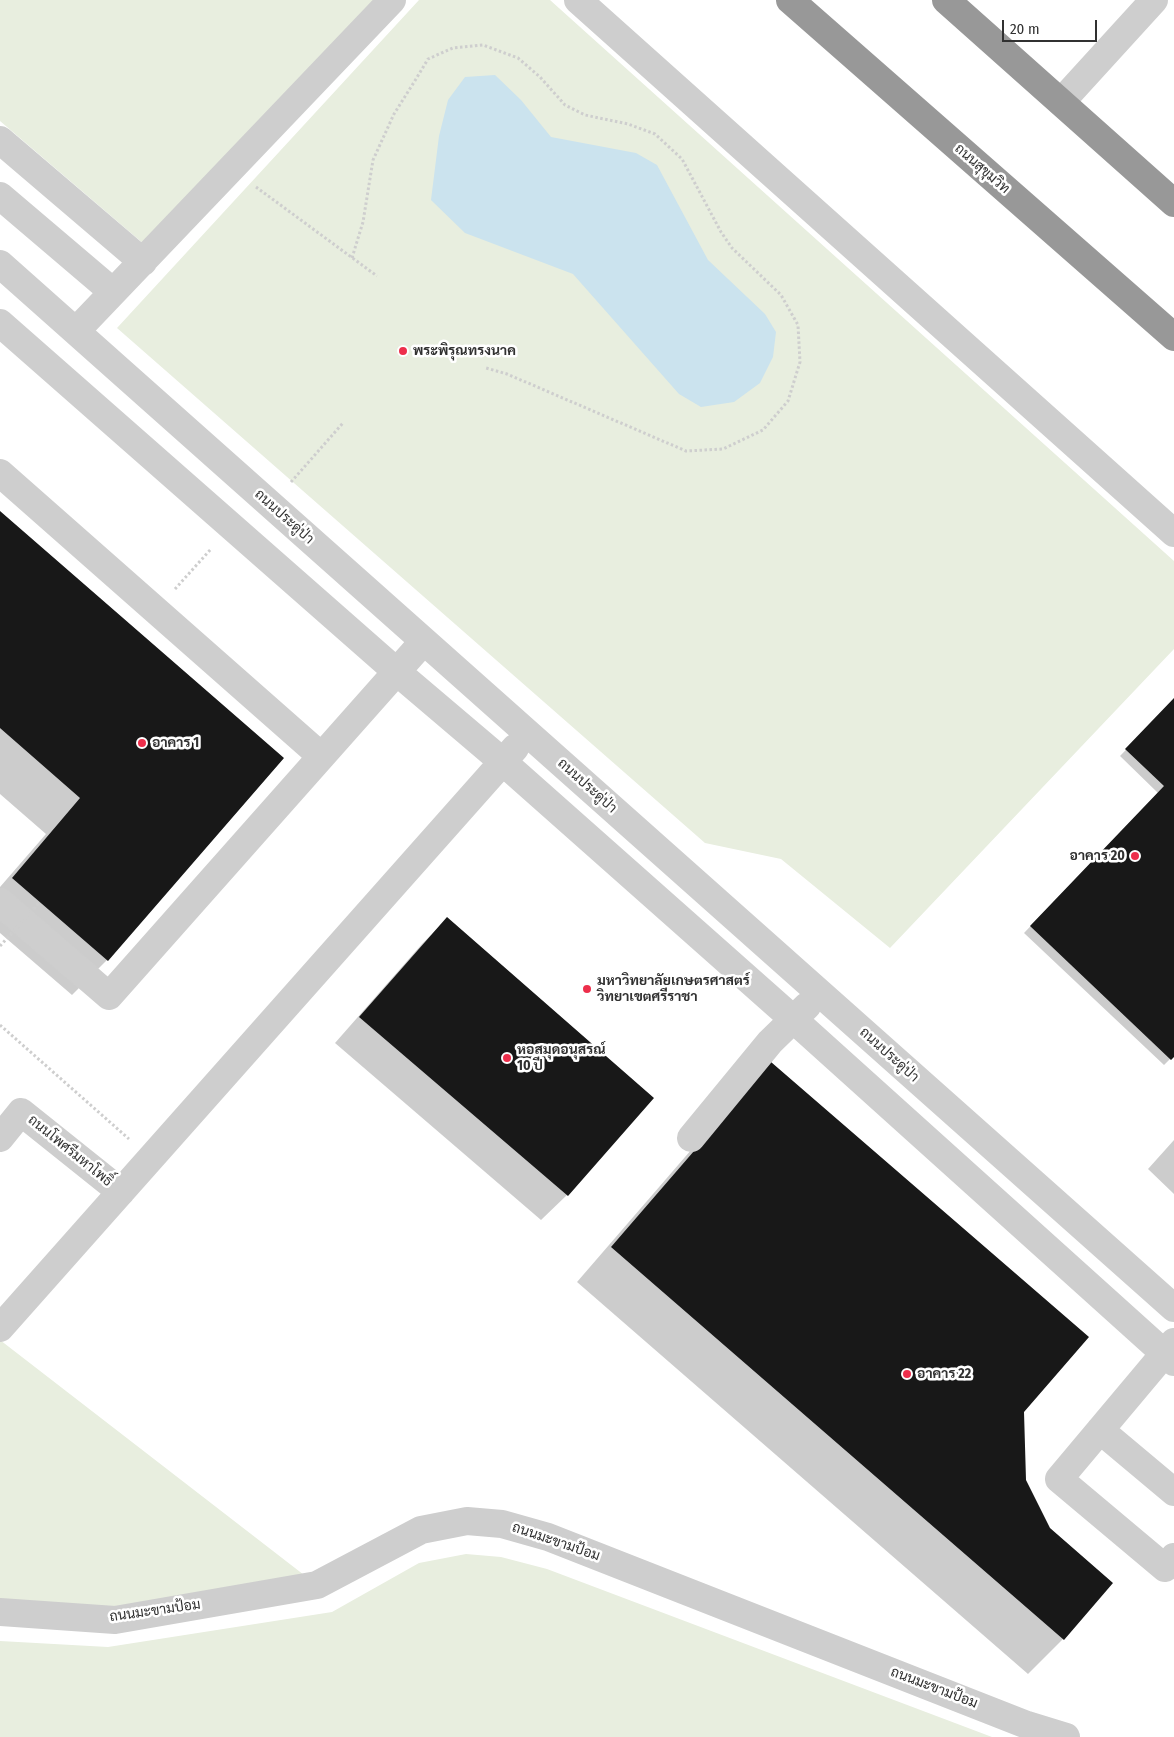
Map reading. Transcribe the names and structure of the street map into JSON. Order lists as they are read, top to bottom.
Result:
{
  "streets": {
    "highway": ["ถนนสุขุมวิท"],
    "street": ["ถนนประดู่ป่า", "ถนนโพศรีมหาโพธิ์", "ถนนมะขามป้อม"]
  },
  "places": [
    "พระพิรุณทรงนาค",
    "อาคาร 1",
    "อาคาร 20",
    "มหาวิทยาลัยเกษตรศาสตร์ วิทยาเขตศรีราชา",
    "หอสมุดอนุสรณ์ 10 ปี",
    "อาคาร 22"
  ],
  "scale_bar": "20 m"
}
